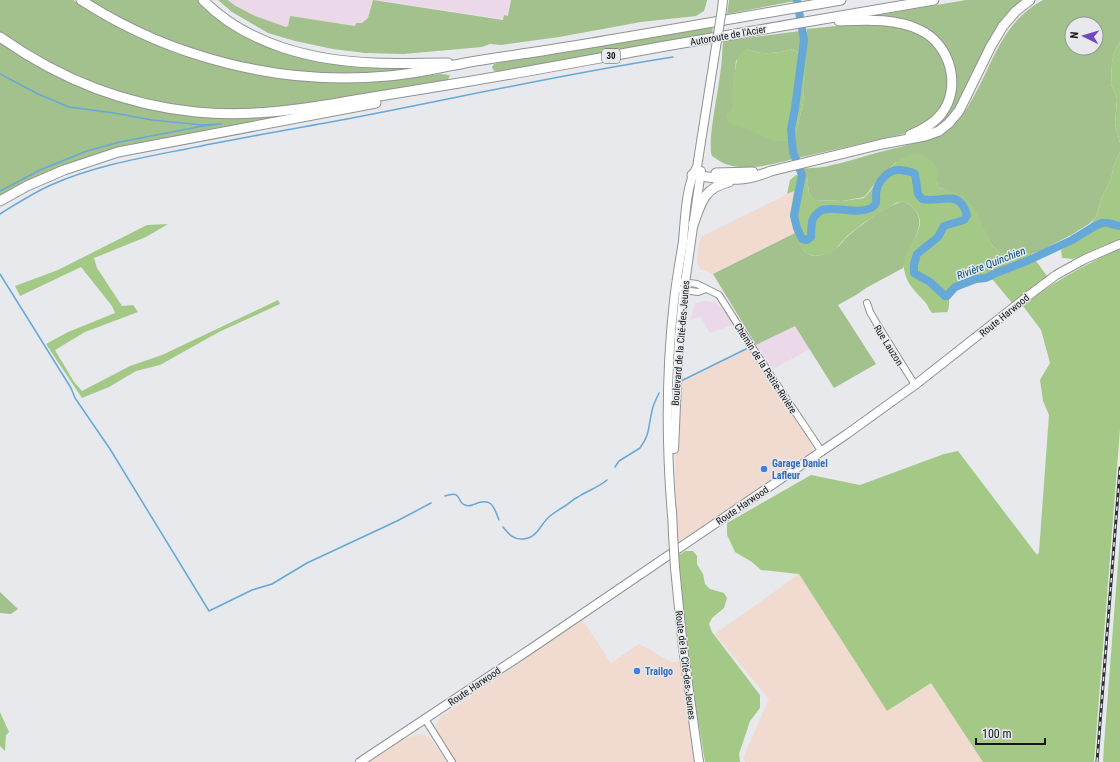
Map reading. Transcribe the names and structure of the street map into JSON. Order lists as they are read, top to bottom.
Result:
{
  "streets": {
    "highway": ["Autoroute de l'Acier", "30"],
    "main road": ["Route Harwood", "Boulevard de la Cité-des-Jeunes", "Route de la Cité-des-Jeunes"],
    "street": ["Rue Lauzon", "Chemin de la Petite-Rivière"]
  },
  "crossings": [
    ["Route Harwood", "Rue Lauzon"],
    ["Route Harwood", "Chemin de la Petite-Rivière"],
    ["Boulevard de la Cité-des-Jeunes", "Chemin de la Petite-Rivière"],
    ["Boulevard de la Cité-des-Jeunes", "Route de la Cité-des-Jeunes"]
  ],
  "water": ["Rivière Quinchien"],
  "places": ["Garage Daniel Lafleur", "Trailgo"],
  "scale_bar": "100 m",
  "north": "left"
}
